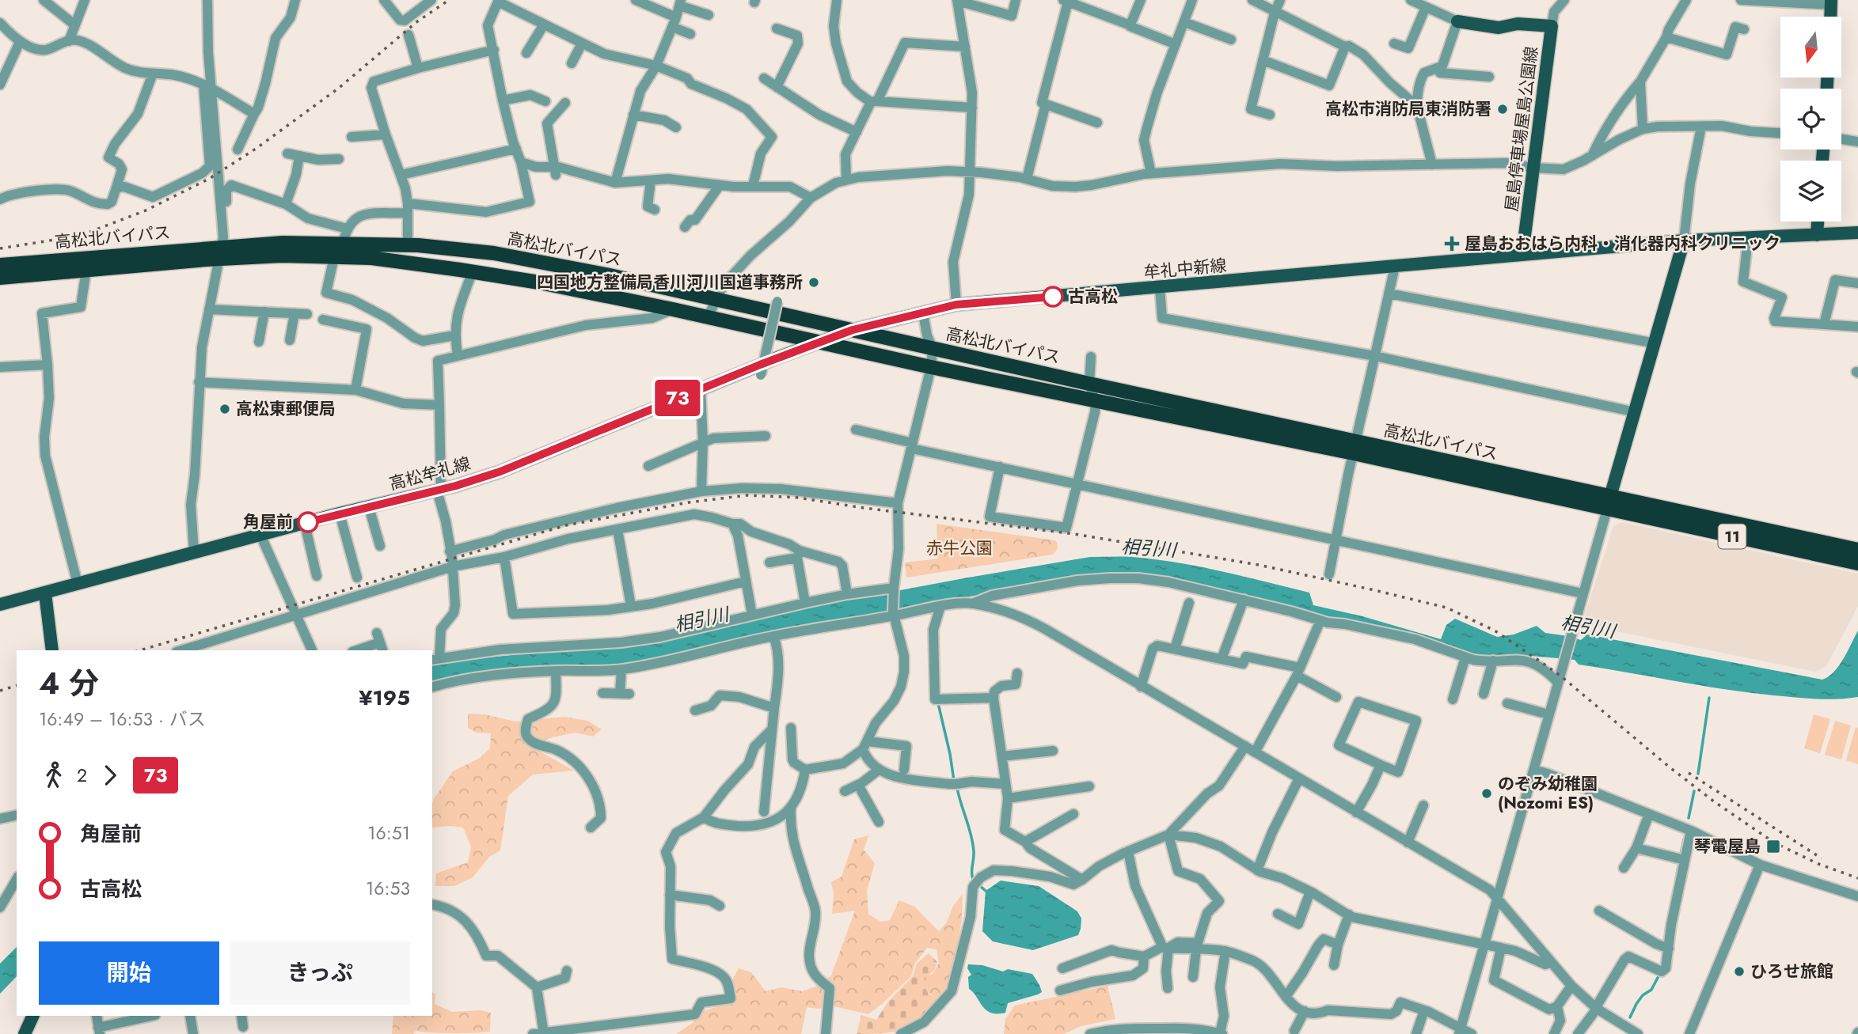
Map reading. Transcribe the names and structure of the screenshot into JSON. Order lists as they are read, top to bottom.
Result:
{
  "streets": {
    "highway": ["高松北バイパス", "11"],
    "main road": ["屋島停車場屋島公園線", "牟礼中新線", "高松牟礼線"]
  },
  "crossings": [
    ["屋島停車場屋島公園線", "牟礼中新線"],
    ["高松北バイパス", "牟礼中新線"],
    ["高松北バイパス", "高松牟礼線"],
    ["牟礼中新線", "高松牟礼線"]
  ],
  "water": ["相引川"],
  "parks": ["赤牛公園"],
  "places": {
    "other": [
      "高松市消防局東消防署",
      "四国地方整備局香川河川国道事務所",
      "古高松",
      "高松東郵便局",
      "角屋前",
      "のぞみ幼稚園 (Nozomi ES)",
      "ひろせ旅館"
    ],
    "health": ["屋島おおはら内科・消化器内科クリニック"],
    "transit": ["琴電屋島"]
  },
  "lines": ["bus line 73"],
  "north": "bottom",
  "page": {
    "on_map": "73",
    "heading": ["4 分", "16:49 – 16:53 · バス", "¥195"],
    "legs": ["2", "73"],
    "list": [
      {
        "name": "角屋前",
        "value": "16:51"
      },
      {
        "name": "古高松",
        "value": "16:53"
      }
    ],
    "buttons": ["開始", "きっぷ"]
  }
}
